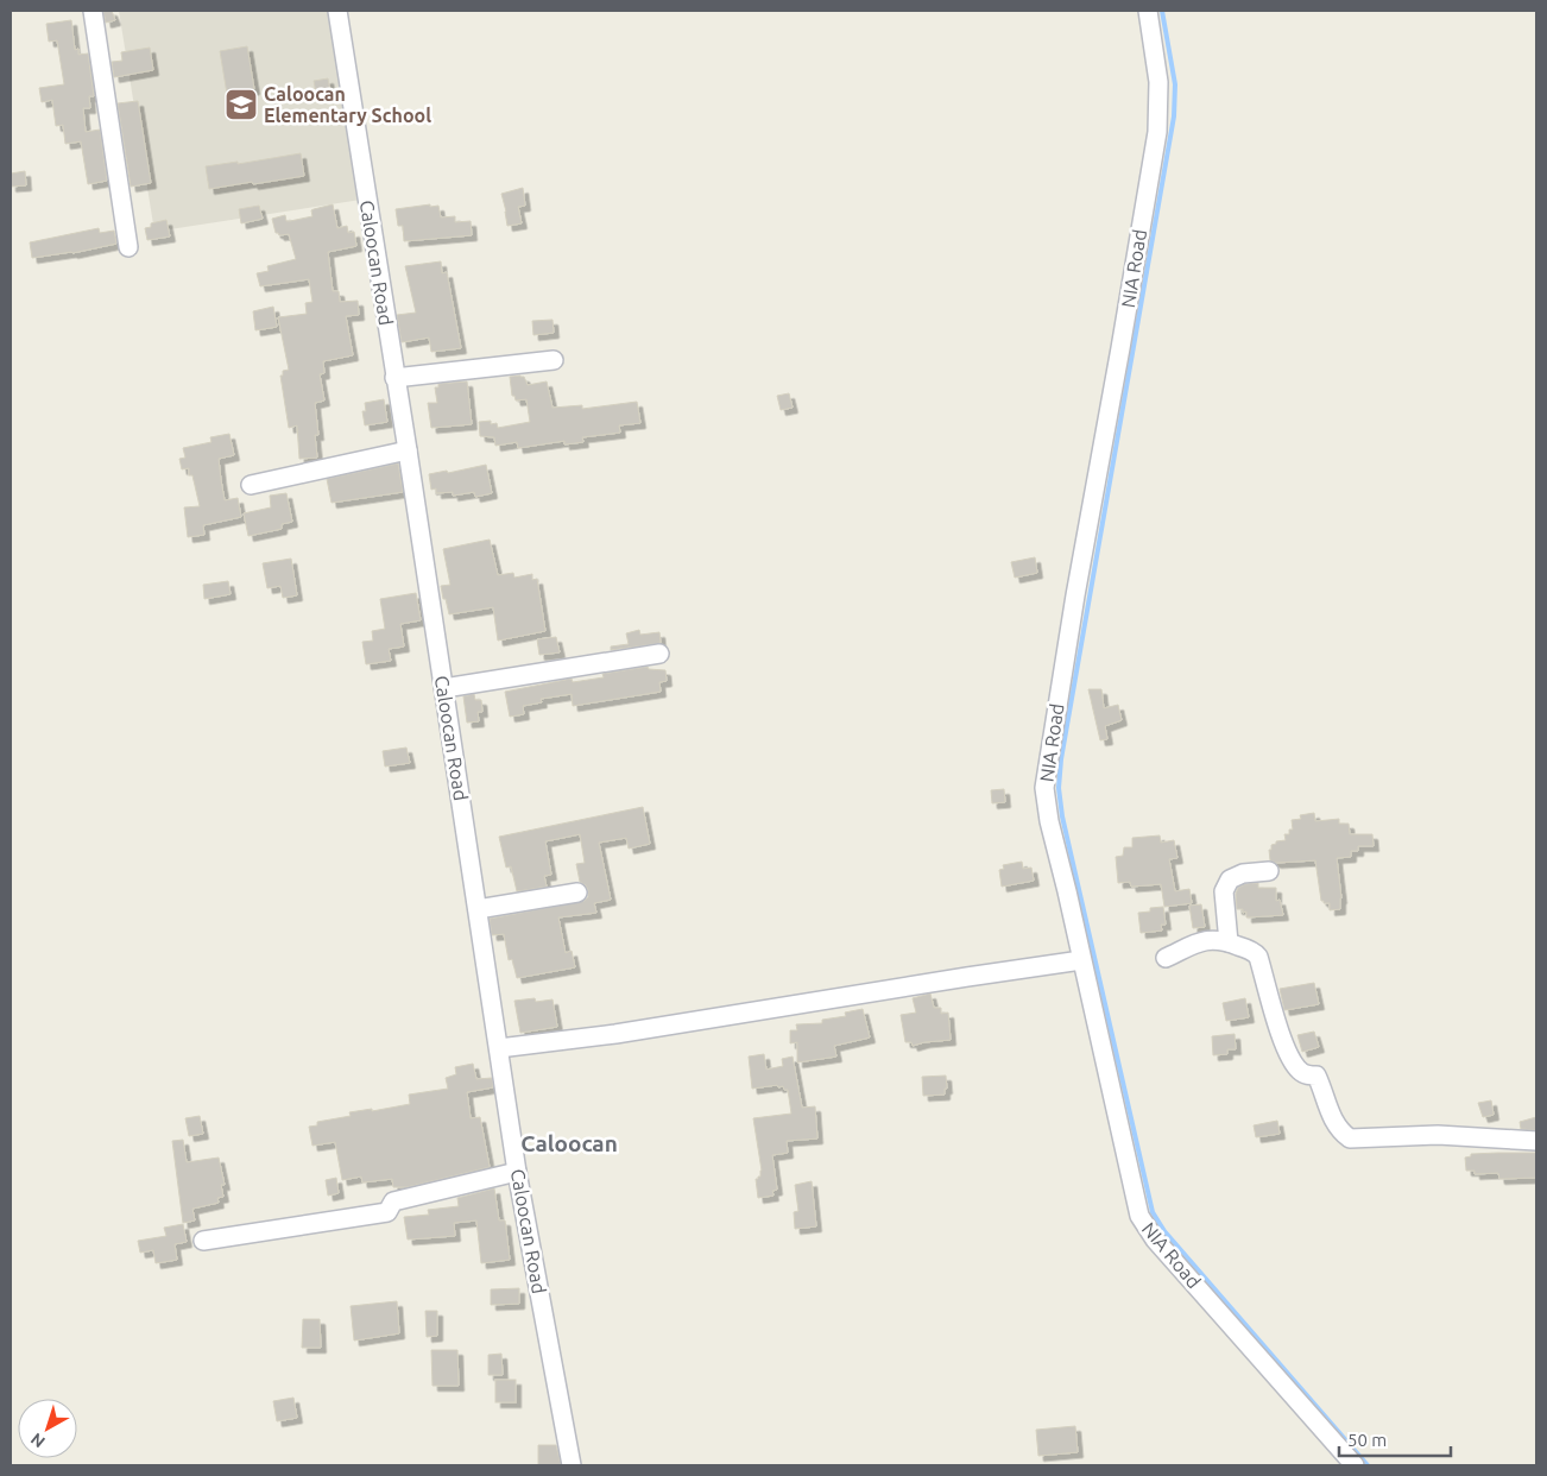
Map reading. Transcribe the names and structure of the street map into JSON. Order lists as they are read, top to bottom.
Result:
{
  "streets": {
    "street": ["Caloocan Road", "NIA Road"]
  },
  "districts": ["Caloocan"],
  "places": {
    "school or university": ["Caloocan Elementary School"]
  },
  "scale_bar": "50 m",
  "north": "bottom left"
}
